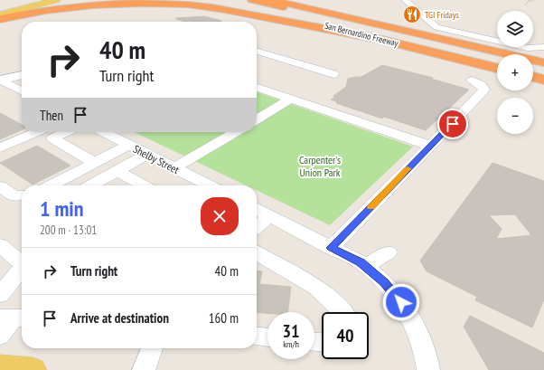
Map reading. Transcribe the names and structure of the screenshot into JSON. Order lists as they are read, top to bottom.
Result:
{
  "streets": {
    "highway": ["San Bernardino Freeway"],
    "street": ["Shelby Street"]
  },
  "parks": ["Carpenter's Union Park"],
  "places": {
    "restaurant": ["TGI Fridays"]
  },
  "page": {
    "map_buttons": ["+", "−"],
    "turn": ["40 m", "Turn right"],
    "then": "Then",
    "heading": ["1 min", "200 m · 13:01"],
    "list": [
      {
        "name": "Turn right",
        "value": "40 m"
      },
      {
        "name": "Arrive at destination",
        "value": "160 m"
      }
    ],
    "speed": "31 km/h",
    "limit": "40"
  }
}
